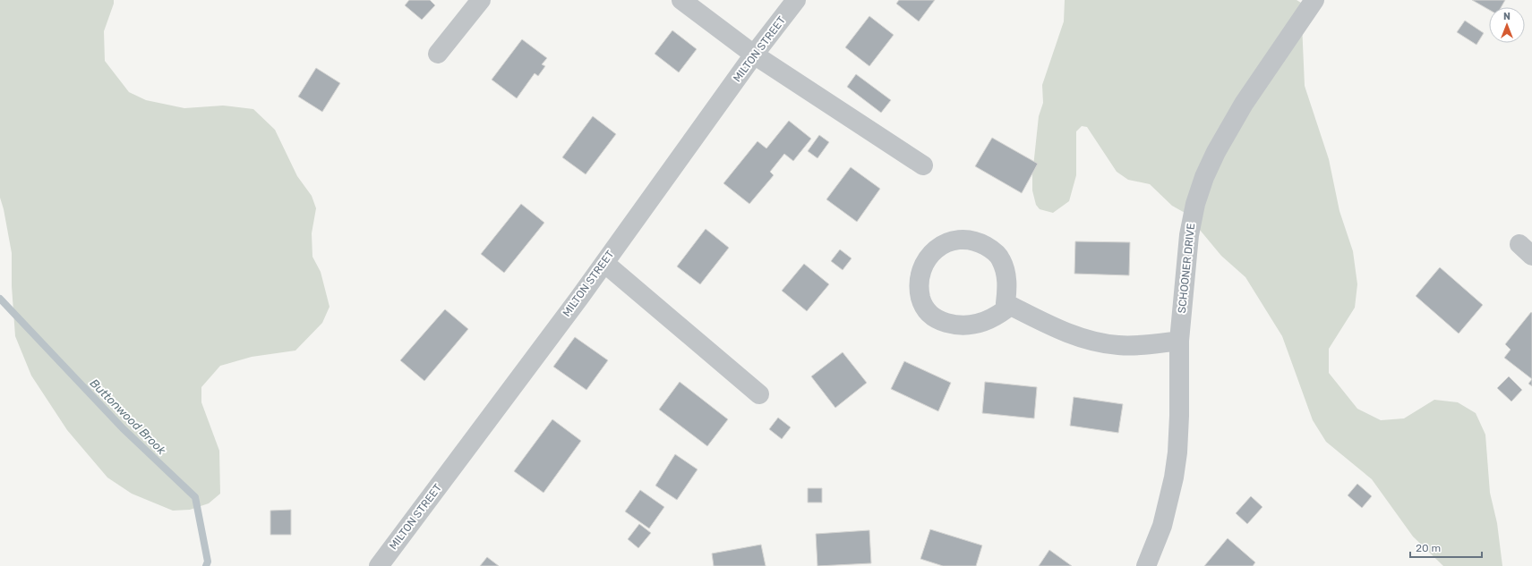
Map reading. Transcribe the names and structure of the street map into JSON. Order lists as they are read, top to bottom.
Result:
{
  "streets": {
    "street": ["MILTON STREET", "SCHOONER DRIVE"]
  },
  "water": ["Buttonwood Brook"],
  "scale_bar": "20 m",
  "north": "top"
}
